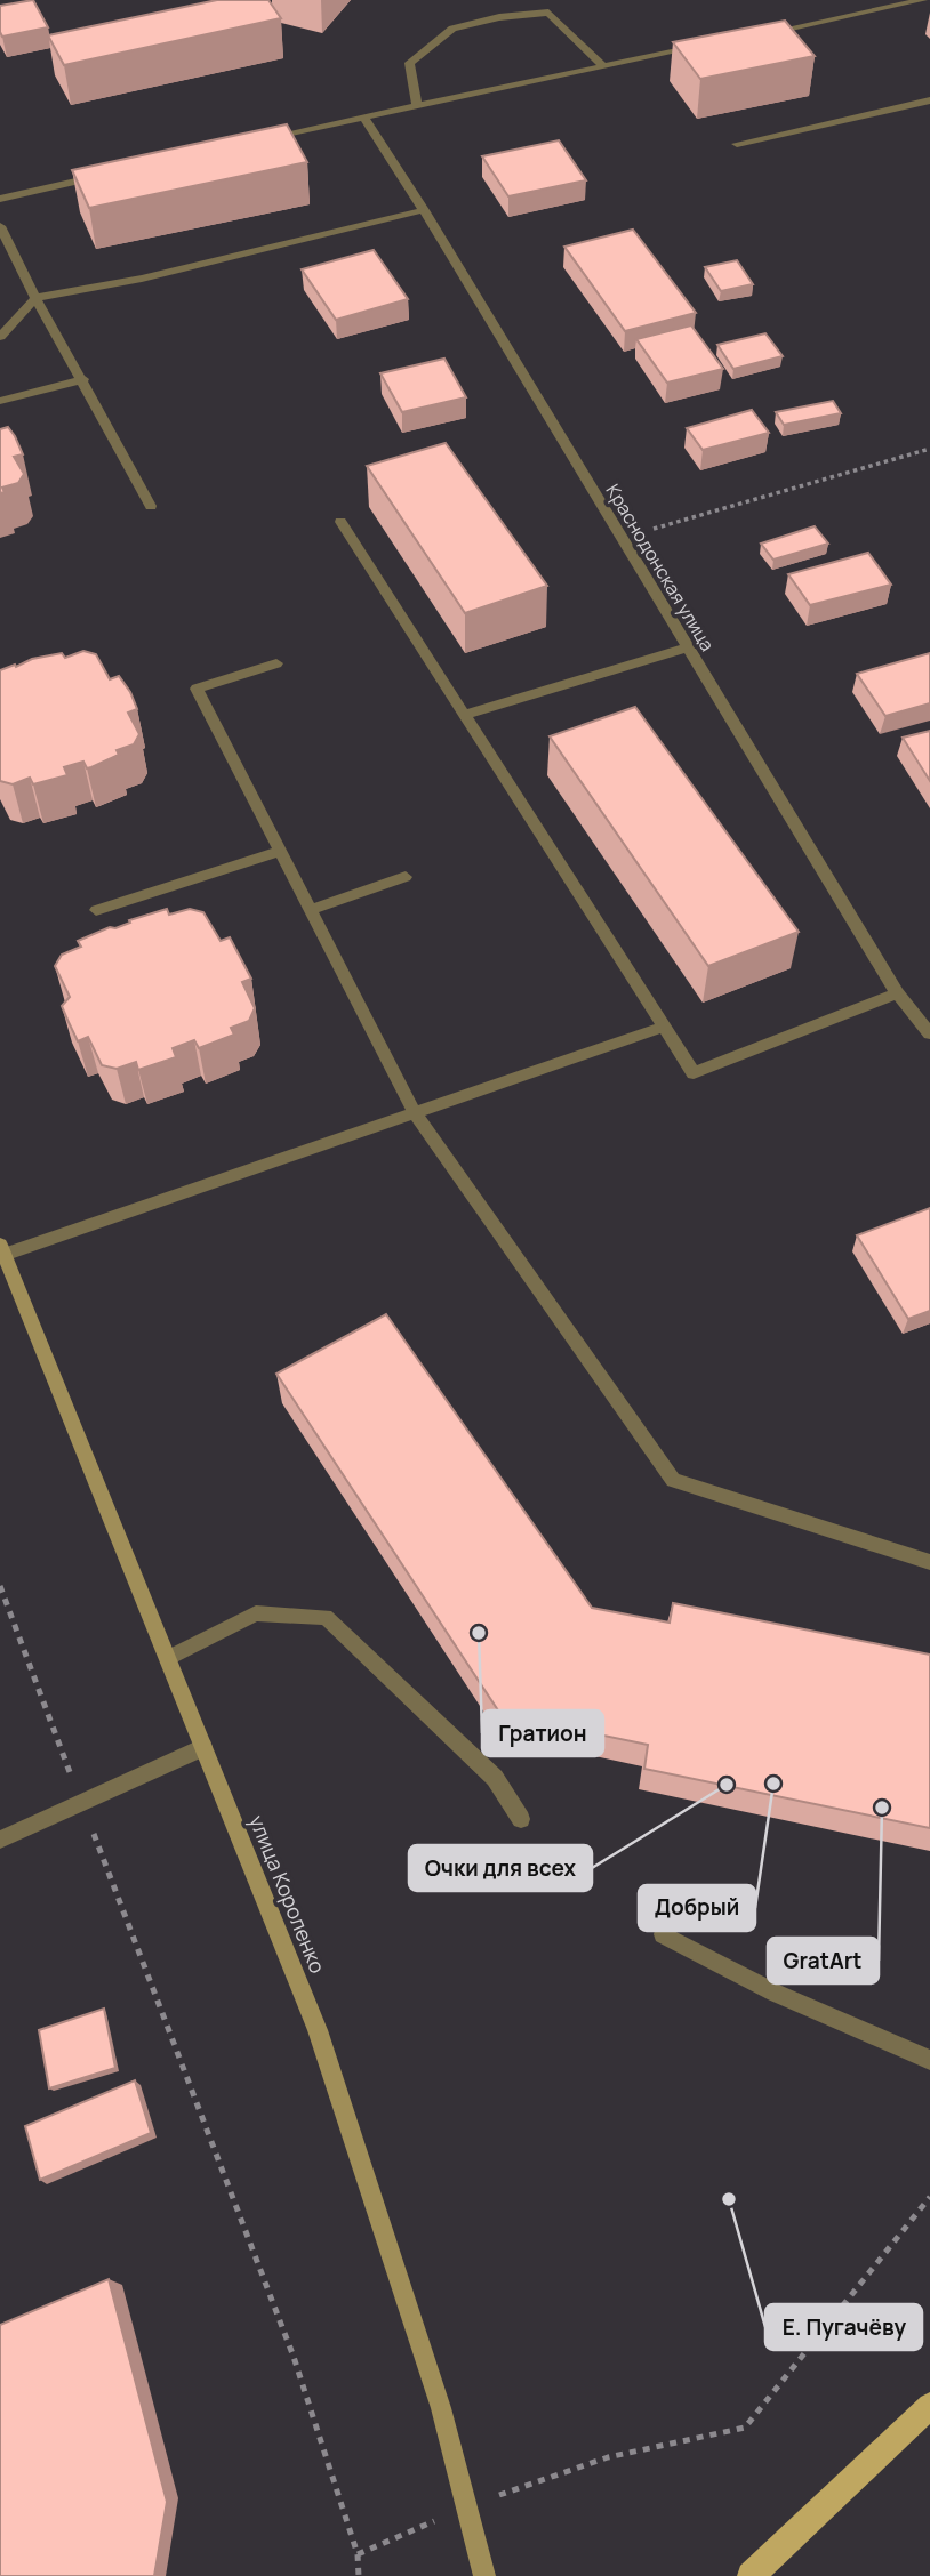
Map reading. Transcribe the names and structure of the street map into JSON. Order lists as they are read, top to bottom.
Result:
{
  "streets": {
    "street": ["улица Короленко"],
    "lane": ["Краснодонская улица"]
  },
  "places": [
    "Гратион",
    "Добрый",
    "Очки для всех",
    "GratArt",
    "Е. Пугачёву"
  ]
}
